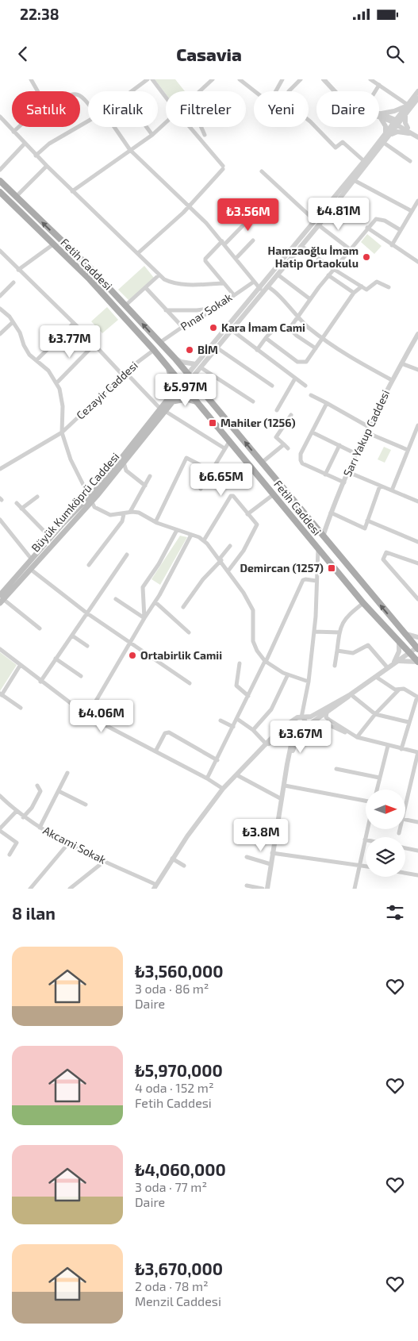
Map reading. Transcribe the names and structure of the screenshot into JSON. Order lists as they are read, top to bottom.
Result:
{
  "streets": {
    "main road": ["Fetih Caddesi", "Büyük Kumköprü Caddesi"],
    "street": [
      "Pınar Sokak",
      "Cezayir Caddesi",
      "Sarı Yakup Caddesi",
      "Akcami Sokak"
    ]
  },
  "crossings": [
    ["Fetih Caddesi", "Pınar Sokak"],
    ["Fetih Caddesi", "Cezayir Caddesi"],
    ["Fetih Caddesi", "Sarı Yakup Caddesi"],
    ["Fetih Caddesi", "Büyük Kumköprü Caddesi"]
  ],
  "places": {
    "other": [
      "Hamzaoğlu İmam Hatip Ortaokulu",
      "Kara İmam Cami",
      "BİM",
      "Ortabirlik Camii"
    ],
    "transit": ["Mahiler (1256)", "Demircan (1257)"]
  },
  "north": "right",
  "page": {
    "status": "22:38",
    "header": "Casavia",
    "chip": [
      "Satılık",
      "Kiralık",
      "Filtreler",
      "Yeni",
      "Daire"
    ],
    "price": [
      "₺4.81M",
      "₺3.56M",
      "₺3.77M",
      "₺5.97M",
      "₺6.65M",
      "₺4.06M",
      "₺3.67M",
      "₺3.8M"
    ],
    "heading": "8 ilan",
    "list": [
      {
        "name": "₺3,560,000",
        "note": "3 oda · 86 m² · Daire"
      },
      {
        "name": "₺5,970,000",
        "note": "4 oda · 152 m² · Fetih Caddesi"
      },
      {
        "name": "₺4,060,000",
        "note": "3 oda · 77 m² · Daire"
      },
      {
        "name": "₺3,670,000",
        "note": "2 oda · 78 m² · Menzil Caddesi"
      }
    ]
  }
}
